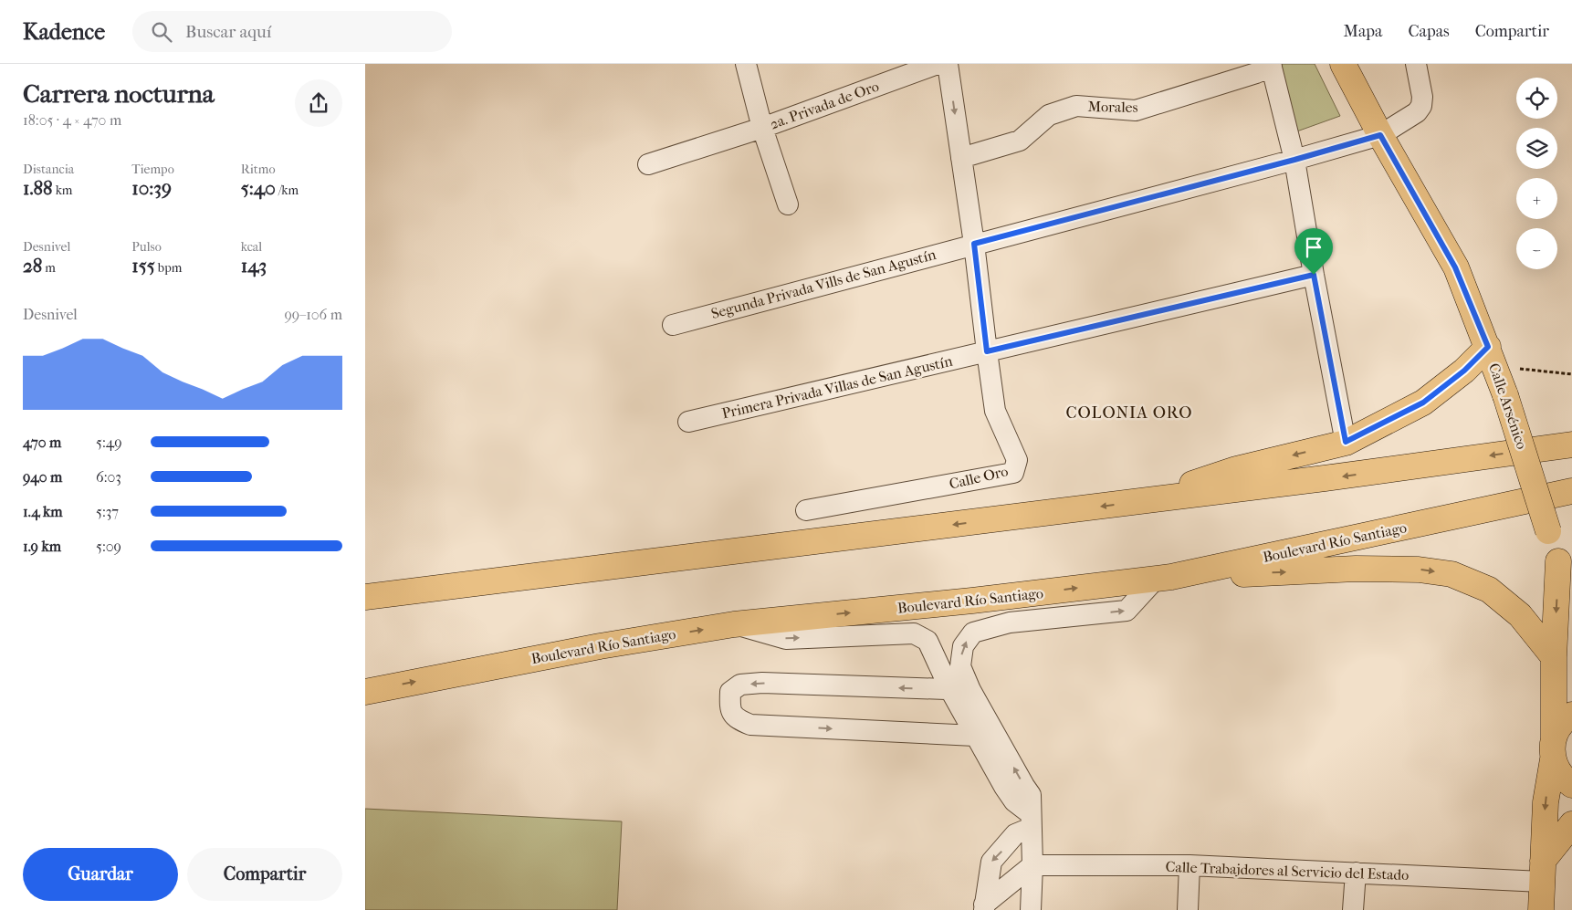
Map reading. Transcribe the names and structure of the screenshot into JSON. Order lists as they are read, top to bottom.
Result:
{
  "streets": {
    "main road": ["Calle Arsénico", "Boulevard Río Santiago"],
    "street": [
      "2a. Privada de Oro",
      "Morales",
      "Segunda Privada Vills de San Agustín",
      "Primera Privada Villas de San Agustín",
      "Calle Oro",
      "Calle Trabajdores al Servicio del Estado"
    ]
  },
  "crossings": [
    ["Morales", "Calle Oro"],
    ["Segunda Privada Vills de San Agustín", "Calle Oro"],
    ["Primera Privada Villas de San Agustín", "Calle Oro"]
  ],
  "districts": ["COLONIA ORO"],
  "page": {
    "header": "Kadence",
    "search": "Buscar aquí",
    "nav": ["Mapa", "Capas", "Compartir"],
    "heading": ["Carrera nocturna", "18:05 · 4 × 470 m"],
    "map_buttons": ["+", "−"],
    "stats": [
      ["Distancia", "1.88 km"],
      ["Tiempo", "10:39"],
      ["Ritmo", "5:40 /km"],
      ["Desnivel", "28 m"],
      ["Pulso", "155 bpm"],
      ["kcal", "143"]
    ],
    "chart": ["Desnivel", "99–106 m"],
    "list": [
      {
        "name": "470 m",
        "note": "5:49"
      },
      {
        "name": "940 m",
        "note": "6:03"
      },
      {
        "name": "1.4 km",
        "note": "5:37"
      },
      {
        "name": "1.9 km",
        "note": "5:09"
      }
    ],
    "buttons": ["Guardar", "Compartir"]
  }
}
